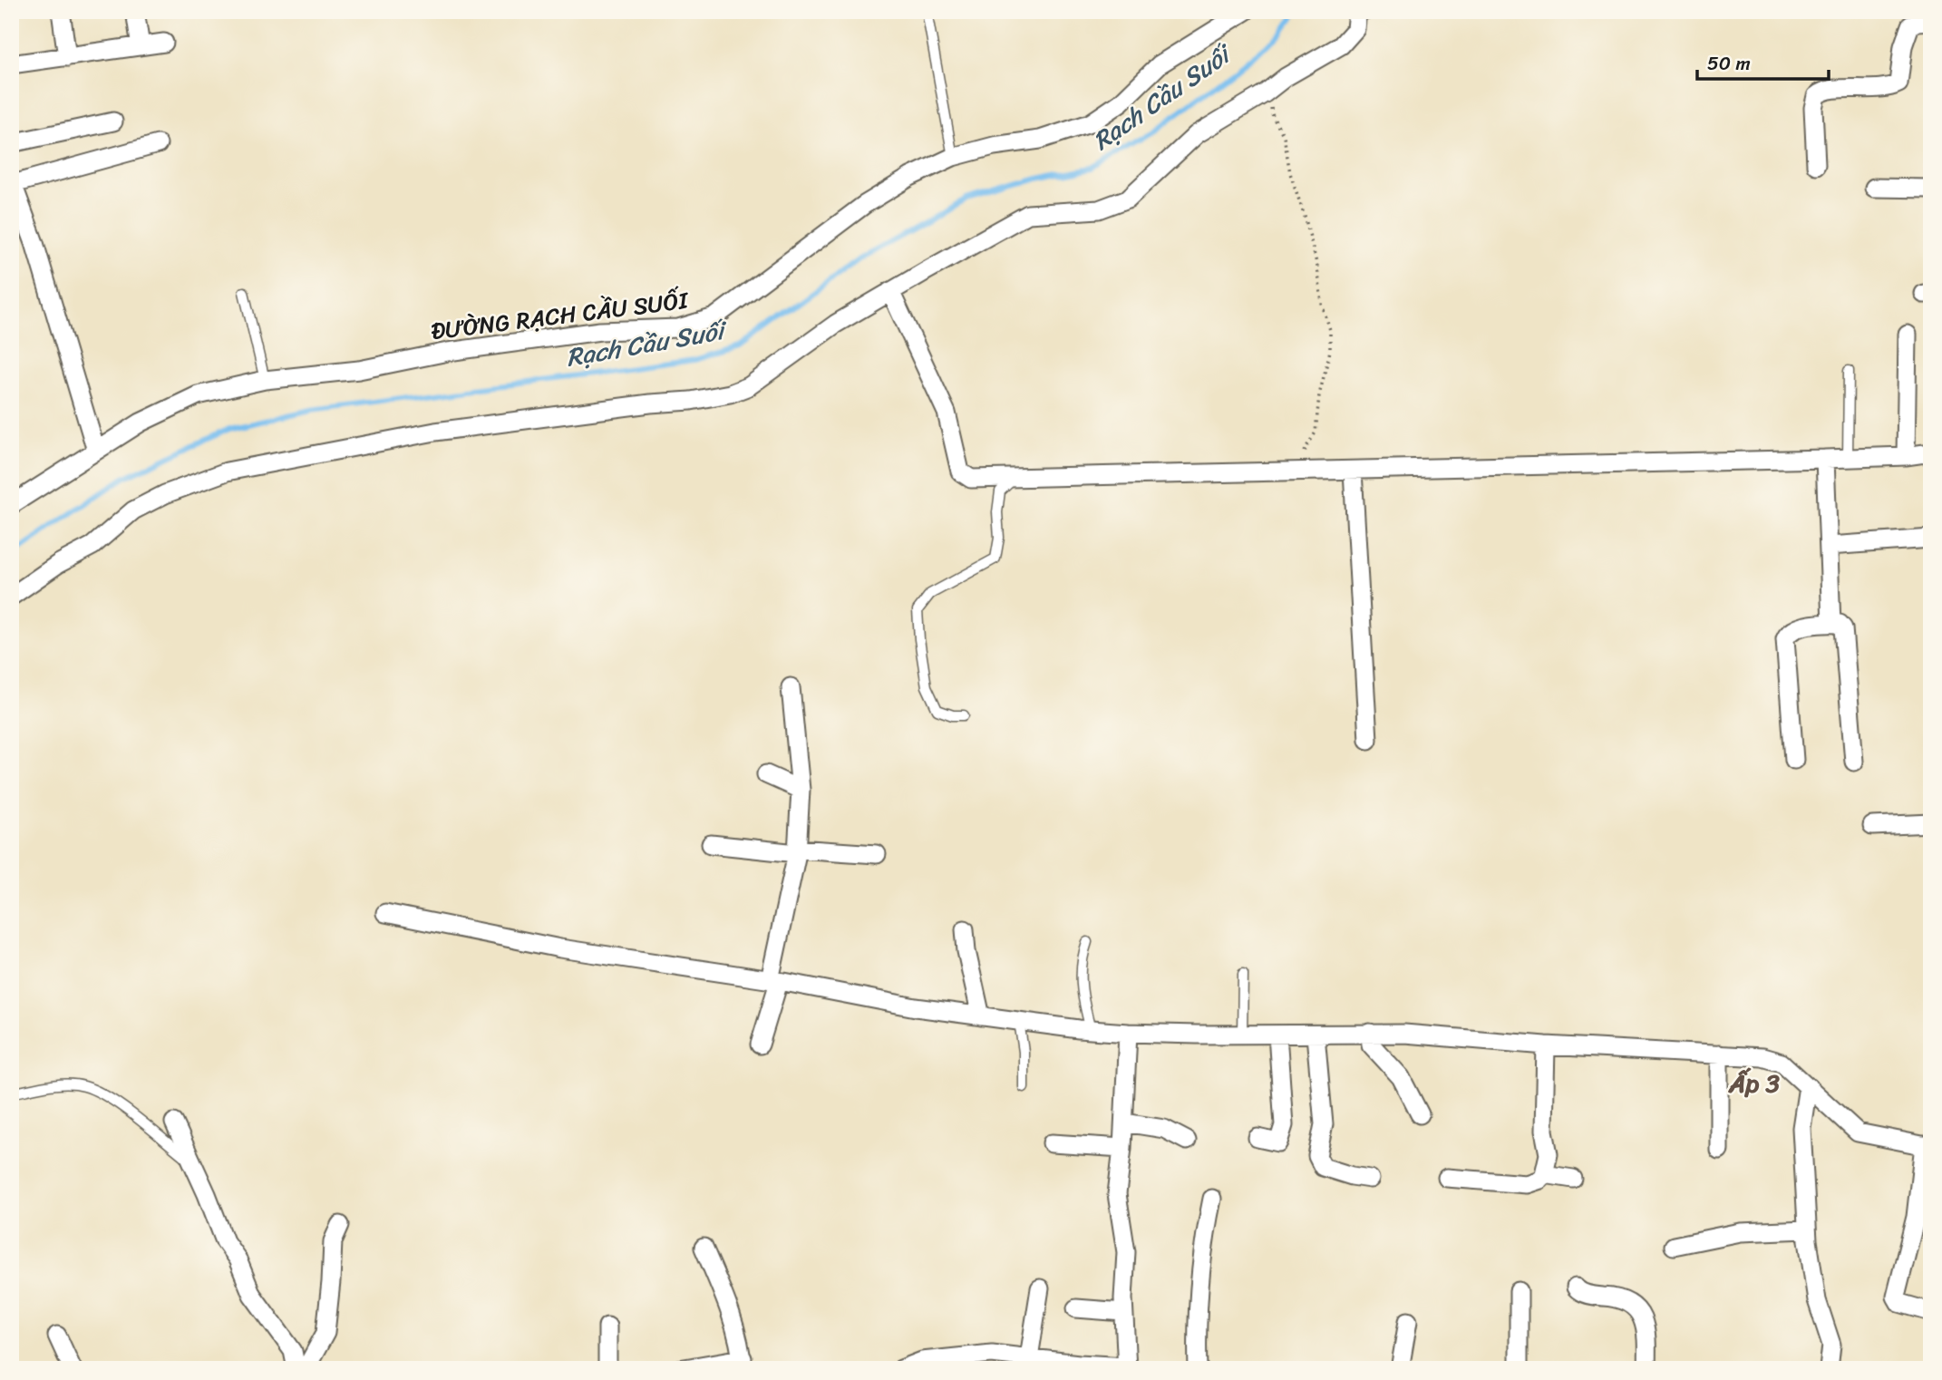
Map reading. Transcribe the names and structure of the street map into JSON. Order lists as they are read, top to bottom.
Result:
{
  "streets": {
    "street": ["ĐƯỜNG RẠCH CẦU SUỐI"]
  },
  "districts": ["Ấp 3"],
  "water": ["Rạch Cầu Suối"],
  "scale_bar": "50 m"
}
